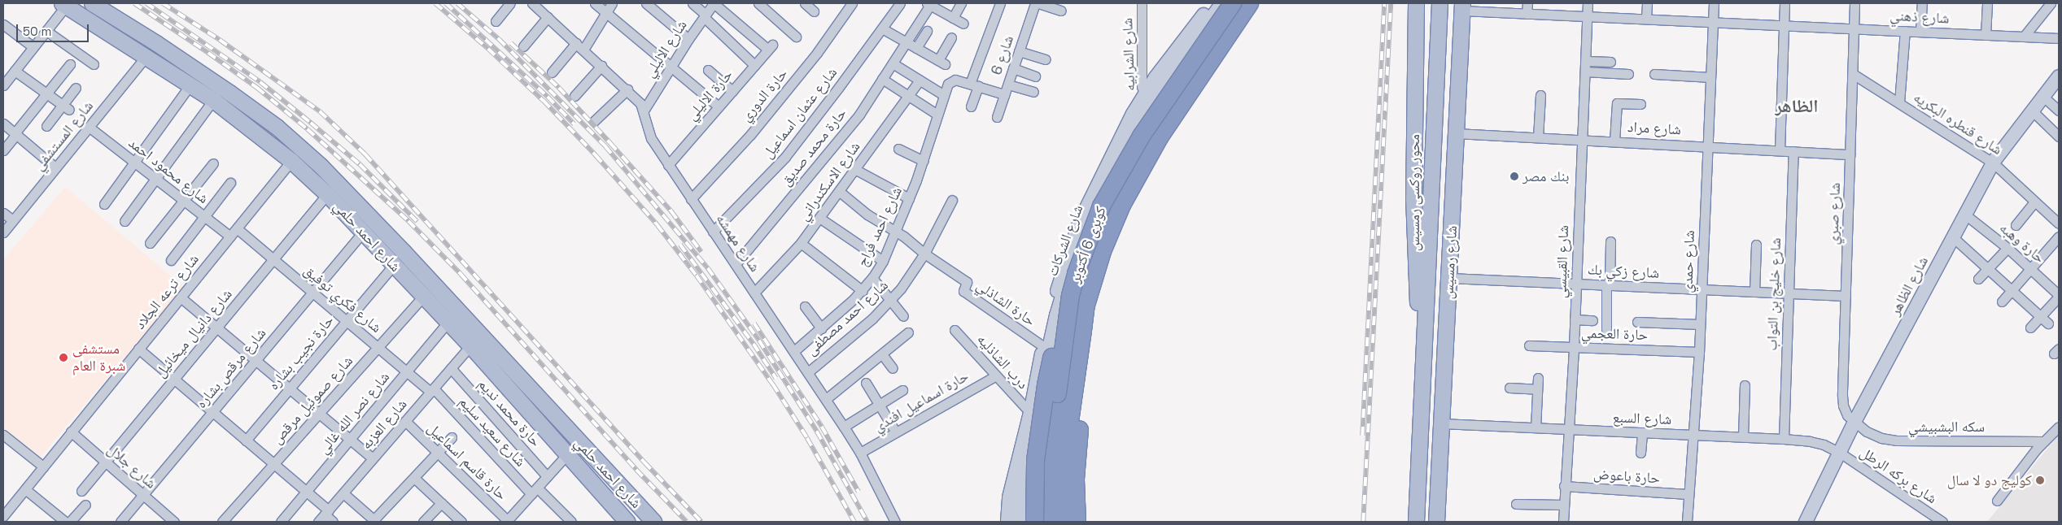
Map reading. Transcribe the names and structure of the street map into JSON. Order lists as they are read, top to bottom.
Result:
{
  "streets": {
    "highway": ["كوبرى 6 أكتوبر"],
    "main road": [
      "محور روكسى رمسيس",
      "شارع احمد حلمي",
      "شارع الشركات",
      "شارع رمسيس",
      "شارع الظاهر"
    ],
    "street": [
      "شارع ذهني",
      "شارع الاليلي",
      "شارع الشرابيه",
      "شارع 6",
      "حارة الاليلي",
      "حارة الدوري",
      "شارع عثمان اسماعيل",
      "شارع قنطره البكريه",
      "شارع مراد",
      "شارع المستشفي",
      "حارة محمد صديق",
      "شارع محمود احمد",
      "شارع الاسكندراني",
      "شارع صبري",
      "شارع احمد فراج",
      "شارع مهمشه",
      "حارة وهبه",
      "شارع القبيسي",
      "شارع حمدي",
      "شارع زكي بك",
      "شارع ترعه الجلاد",
      "شارع خليج بن التواب",
      "شارع فكري توفيق",
      "حارة الشاذلي",
      "شارع احمد مصطفى",
      "شارع دانيال ميخائيل",
      "حارة العجمي",
      "حارة نجيب بشاره",
      "درب الشاذليه",
      "شارع مرقص بشاره",
      "شارع صموئيل مرقص",
      "حارة اسماعيل افندي",
      "شارع نصر الله غالي",
      "حارة محمد نديم",
      "شارع السبع",
      "شارع العزبه",
      "سكه البشبيشي",
      "شارع سعيد سليم",
      "حارة قاسم اسماعيل",
      "شارع جلال",
      "شارع بركه الرطل",
      "حارة باعوض"
    ]
  },
  "crossings": [
    ["شارع ذهني", "شارع صبري"],
    ["شارع ذهني", "شارع القبيسي"],
    ["شارع ذهني", "شارع حمدي"],
    ["شارع ذهني", "شارع رمسيس"],
    ["شارع الاليلي", "حارة الاليلي"],
    ["شارع الاليلي", "شارع مهمشه"],
    ["شارع الشرابيه", "شارع الشركات"],
    ["حارة الاليلي", "شارع مهمشه"],
    ["حارة الدوري", "شارع مهمشه"],
    ["شارع عثمان اسماعيل", "شارع مهمشه"],
    ["شارع قنطره البكريه", "شارع صبري"],
    ["شارع قنطره البكريه", "شارع الظاهر"],
    ["شارع مراد", "شارع صبري"],
    ["شارع مراد", "شارع القبيسي"],
    ["شارع مراد", "شارع حمدي"],
    ["شارع مراد", "شارع رمسيس"],
    ["شارع مراد", "شارع خليج بن التواب"],
    ["شارع المستشفي", "شارع محمود احمد"],
    ["شارع المستشفي", "شارع احمد حلمي"],
    ["حارة محمد صديق", "شارع مهمشه"],
    ["شارع محمود احمد", "شارع ترعه الجلاد"],
    ["شارع الاسكندراني", "شارع مهمشه"],
    ["محور روكسى رمسيس", "شارع رمسيس"],
    ["شارع صبري", "شارع زكي بك"],
    ["شارع صبري", "شارع الظاهر"],
    ["شارع صبري", "سكه البشبيشي"],
    ["شارع احمد فراج", "شارع مهمشه"],
    ["شارع احمد حلمي", "شارع ترعه الجلاد"],
    ["شارع احمد حلمي", "شارع دانيال ميخائيل"],
    ["شارع احمد حلمي", "حارة نجيب بشاره"],
    ["شارع احمد حلمي", "شارع مرقص بشاره"],
    ["شارع احمد حلمي", "شارع صموئيل مرقص"],
    ["شارع احمد حلمي", "شارع نصر الله غالي"],
    ["شارع احمد حلمي", "شارع العزبه"],
    ["شارع الشركات", "حارة الشاذلي"],
    ["شارع الشركات", "درب الشاذليه"],
    ["شارع مهمشه", "شارع احمد مصطفى"],
    ["شارع مهمشه", "حارة اسماعيل افندي"],
    ["حارة وهبه", "شارع الظاهر"],
    ["شارع القبيسي", "شارع زكي بك"],
    ["شارع القبيسي", "حارة العجمي"],
    ["شارع القبيسي", "شارع السبع"],
    ["شارع القبيسي", "حارة باعوض"],
    ["شارع حمدي", "شارع زكي بك"],
    ["شارع حمدي", "حارة العجمي"],
    ["شارع حمدي", "شارع السبع"],
    ["شارع حمدي", "حارة باعوض"],
    ["شارع رمسيس", "شارع زكي بك"],
    ["شارع رمسيس", "شارع السبع"],
    ["شارع زكي بك", "شارع خليج بن التواب"],
    ["شارع الظاهر", "شارع السبع"],
    ["شارع الظاهر", "سكه البشبيشي"],
    ["شارع الظاهر", "شارع بركه الرطل"],
    ["شارع ترعه الجلاد", "شارع فكري توفيق"],
    ["شارع ترعه الجلاد", "شارع جلال"],
    ["شارع خليج بن التواب", "شارع السبع"],
    ["شارع فكري توفيق", "شارع دانيال ميخائيل"],
    ["شارع فكري توفيق", "حارة نجيب بشاره"],
    ["شارع فكري توفيق", "شارع مرقص بشاره"],
    ["شارع فكري توفيق", "شارع صموئيل مرقص"],
    ["شارع فكري توفيق", "شارع نصر الله غالي"],
    ["شارع فكري توفيق", "شارع العزبه"],
    ["شارع فكري توفيق", "شارع سعيد سليم"],
    ["حارة الشاذلي", "شارع احمد مصطفى"],
    ["شارع دانيال ميخائيل", "شارع جلال"],
    ["درب الشاذليه", "حارة اسماعيل افندي"],
    ["شارع مرقص بشاره", "شارع جلال"],
    ["حارة محمد نديم", "شارع العزبه"],
    ["شارع السبع", "شارع بركه الرطل"],
    ["شارع العزبه", "شارع سعيد سليم"],
    ["شارع العزبه", "حارة قاسم اسماعيل"]
  ],
  "districts": ["الظاهر"],
  "places": ["بنك مصر", "مستشفى شبرة العام", "كوليج دو لا سال"],
  "scale_bar": "50 m"
}
